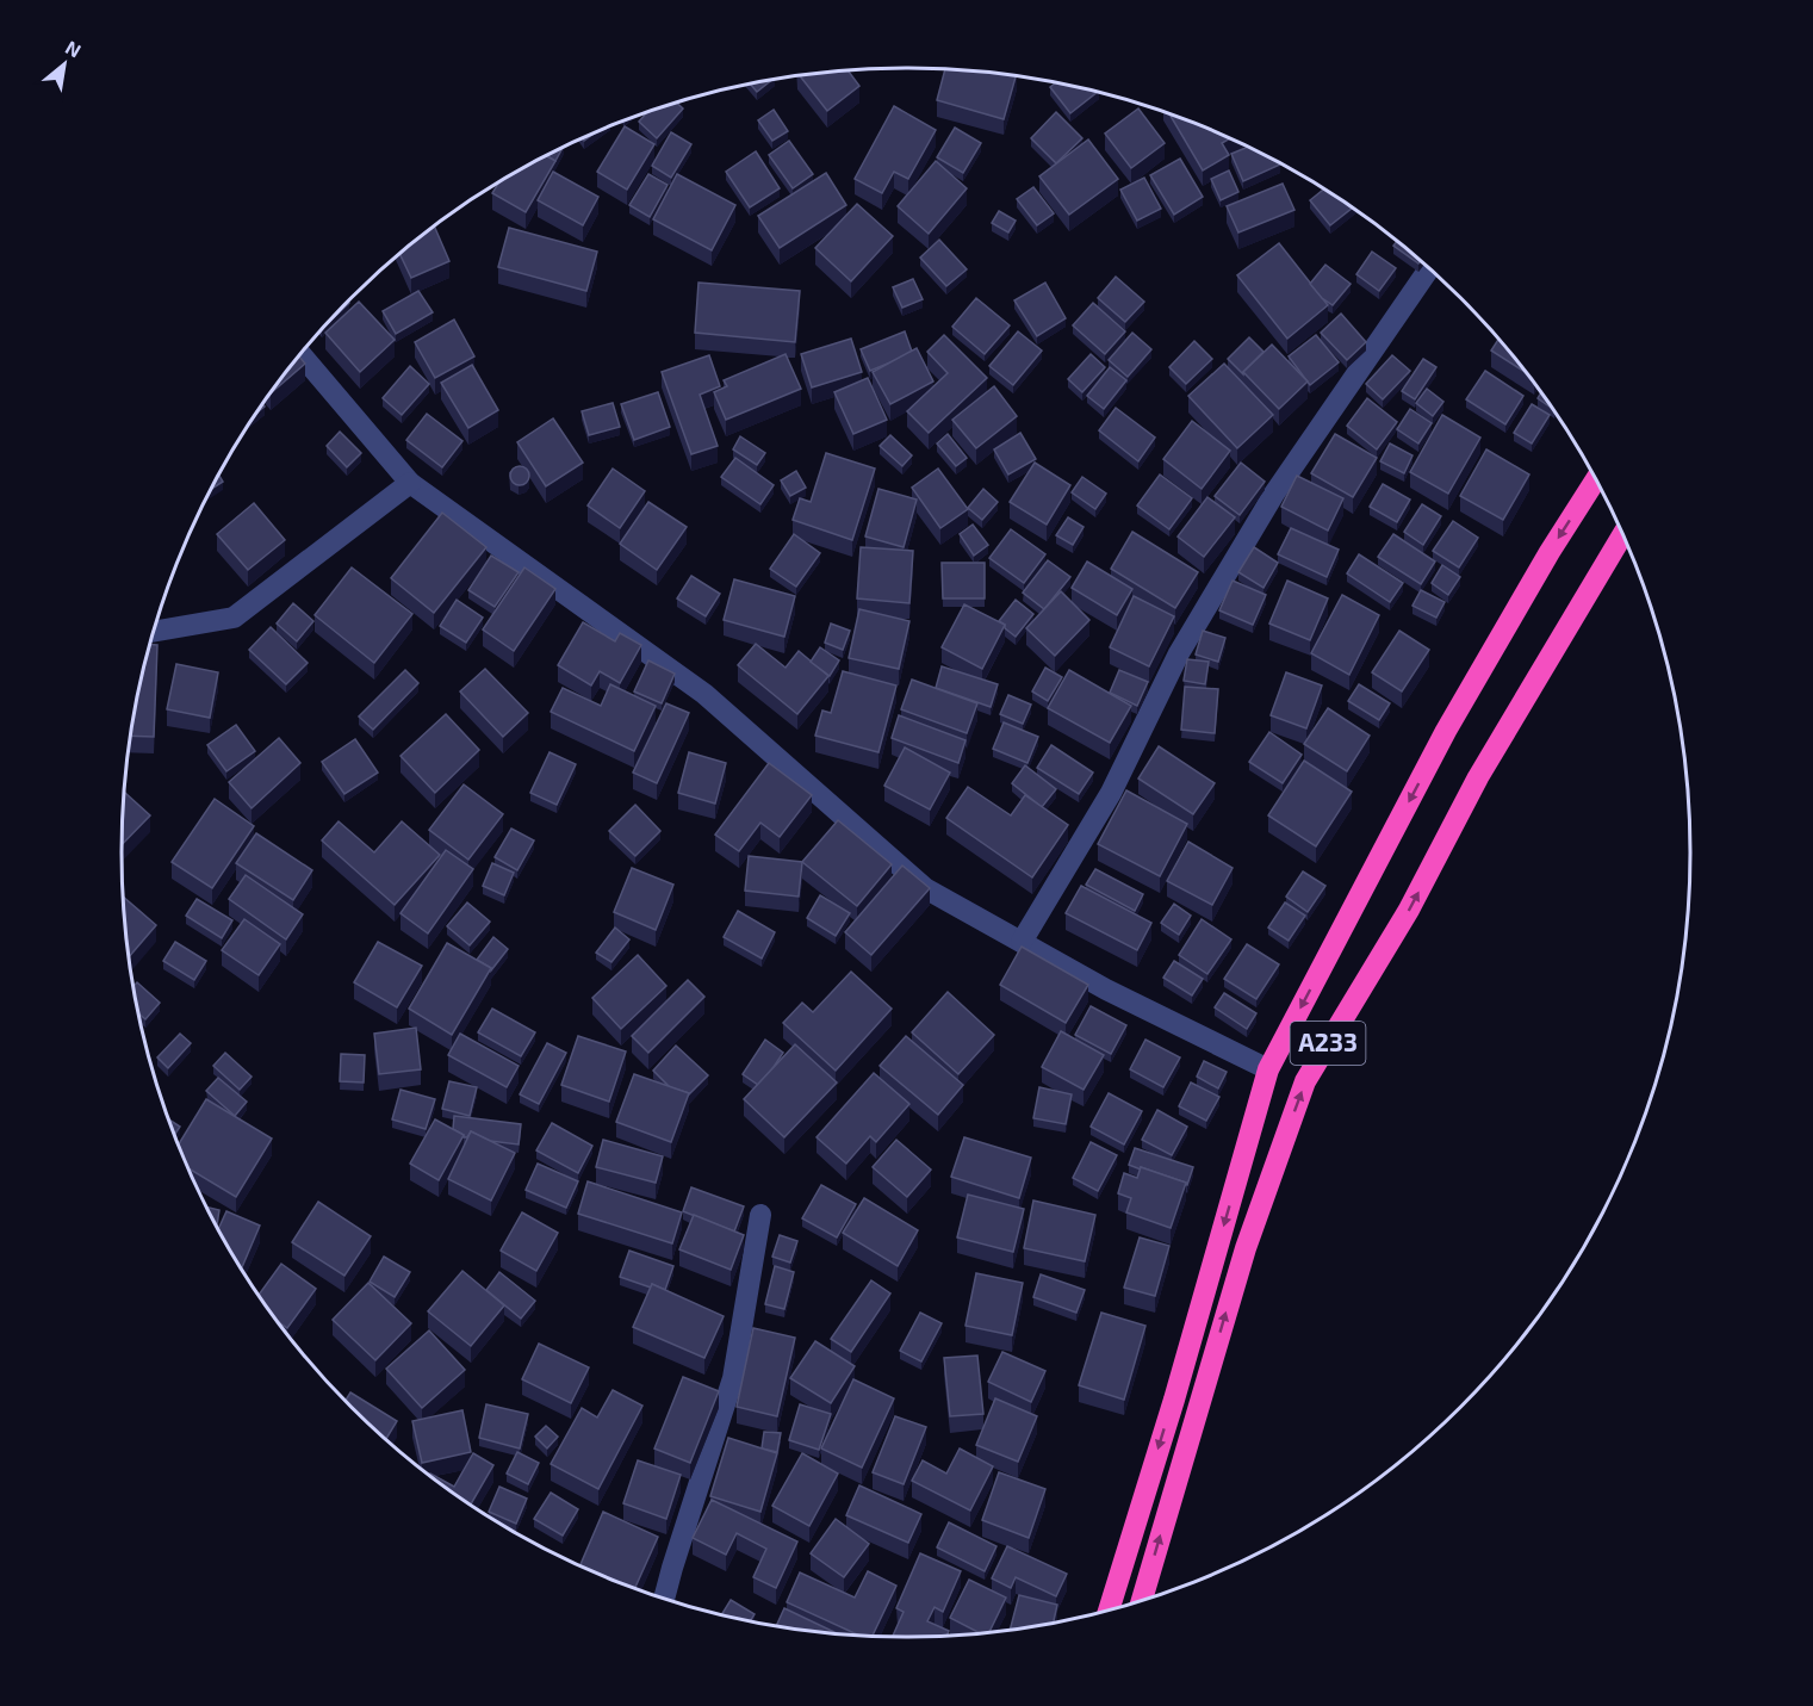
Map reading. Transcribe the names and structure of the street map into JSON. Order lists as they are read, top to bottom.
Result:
{
  "streets": {
    "highway": ["A233"]
  },
  "north": "top right"
}
